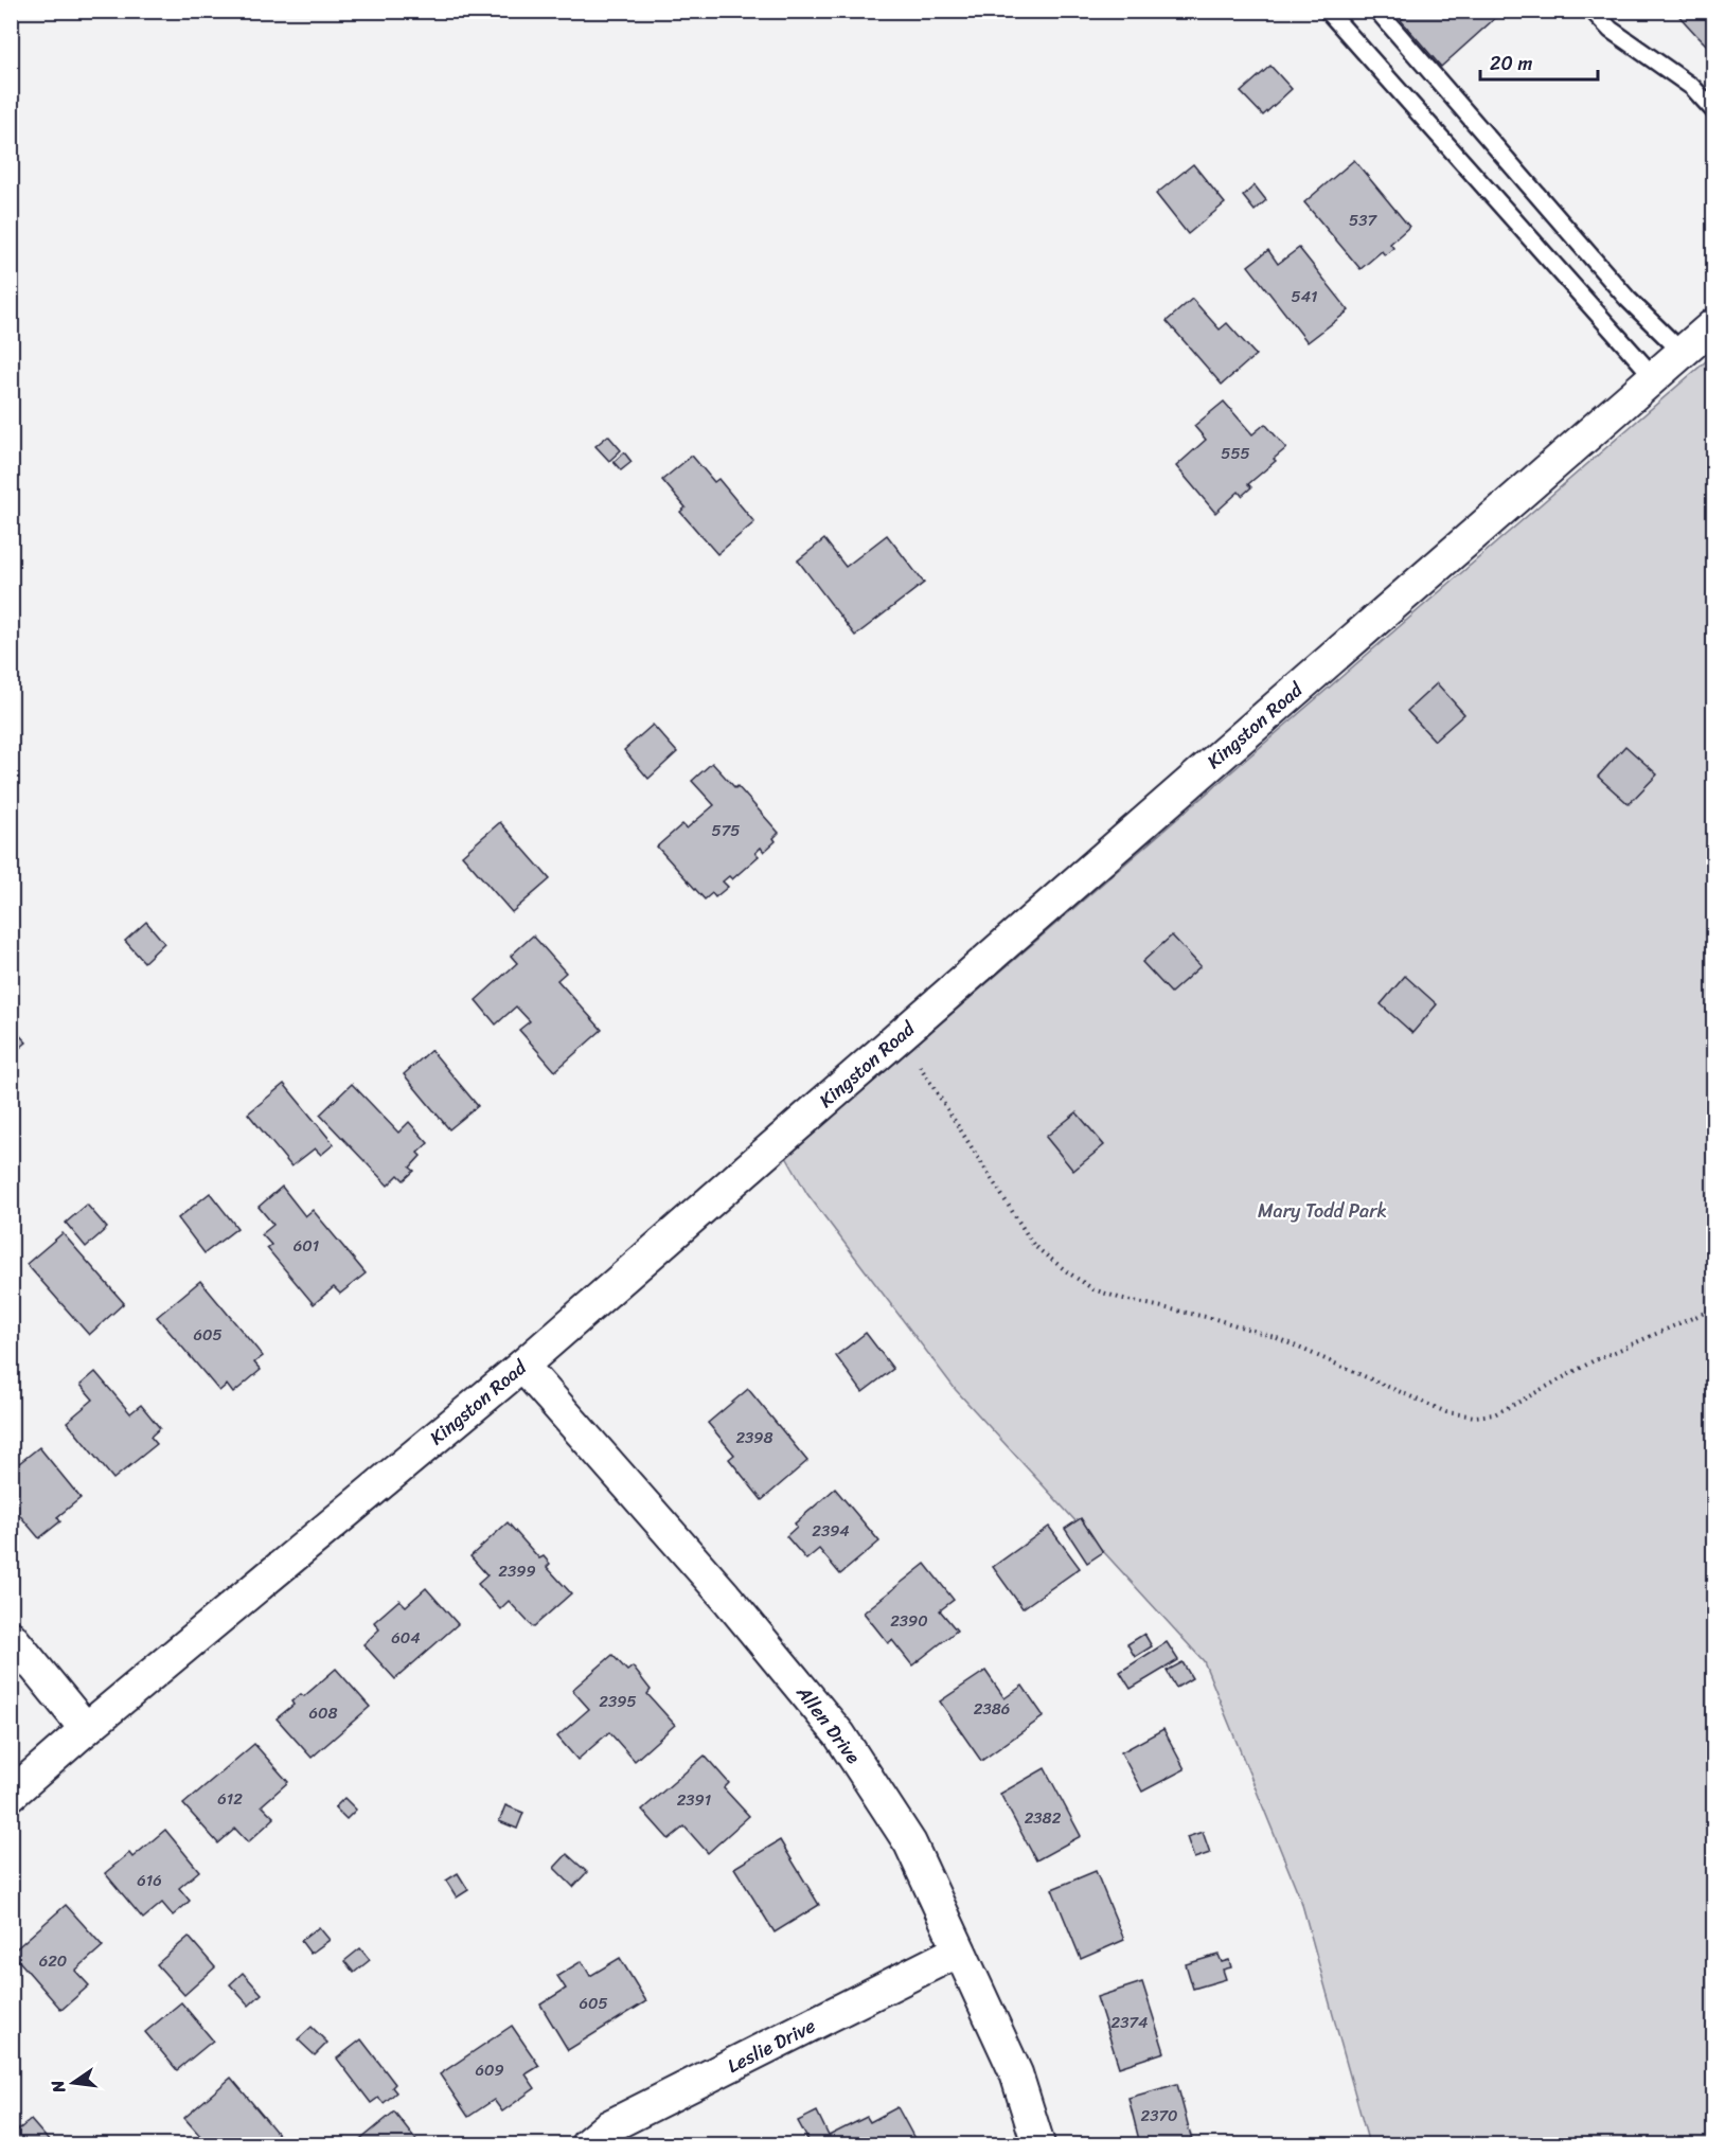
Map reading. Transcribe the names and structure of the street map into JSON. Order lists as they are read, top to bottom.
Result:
{
  "streets": {
    "street": ["Kingston Road", "Allen Drive", "Leslie Drive"]
  },
  "crossings": [
    ["Kingston Road", "Allen Drive"],
    ["Allen Drive", "Leslie Drive"]
  ],
  "parks": ["Mary Todd Park"],
  "house_numbers": [
    "537",
    "541",
    "555",
    "575",
    "601",
    "605",
    "2398",
    "2394",
    "2399",
    "2390",
    "604",
    "2395",
    "2386",
    "608",
    "612",
    "2391",
    "2382",
    "616",
    "620",
    "605",
    "2374",
    "609",
    "2370"
  ],
  "scale_bar": "20 m",
  "north": "left"
}
